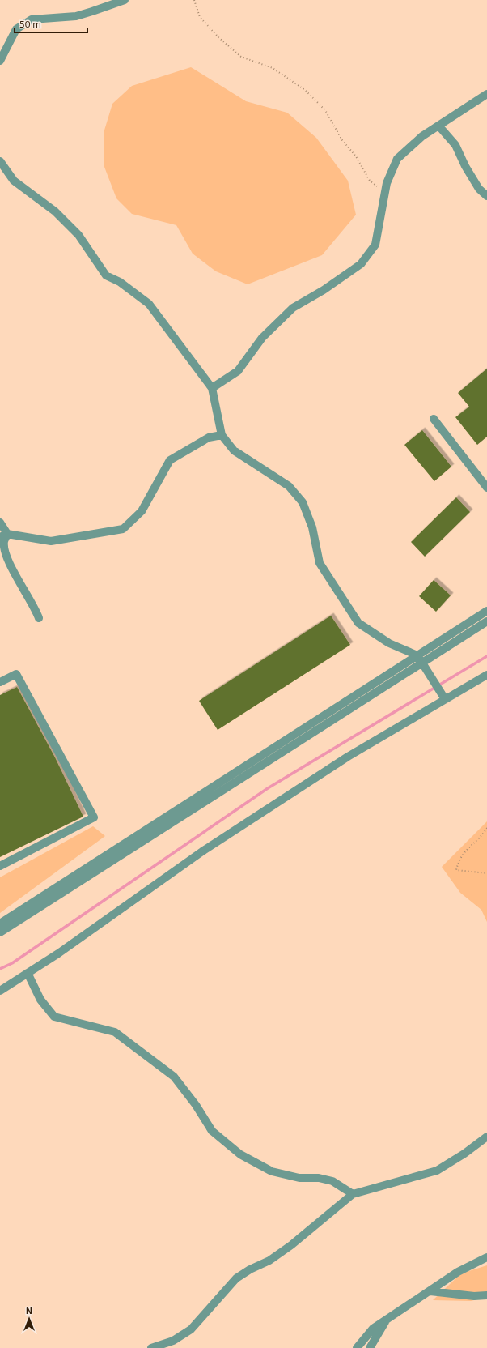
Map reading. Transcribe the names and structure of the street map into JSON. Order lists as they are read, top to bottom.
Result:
{
  "scale_bar": "50 m",
  "north": "top"
}
